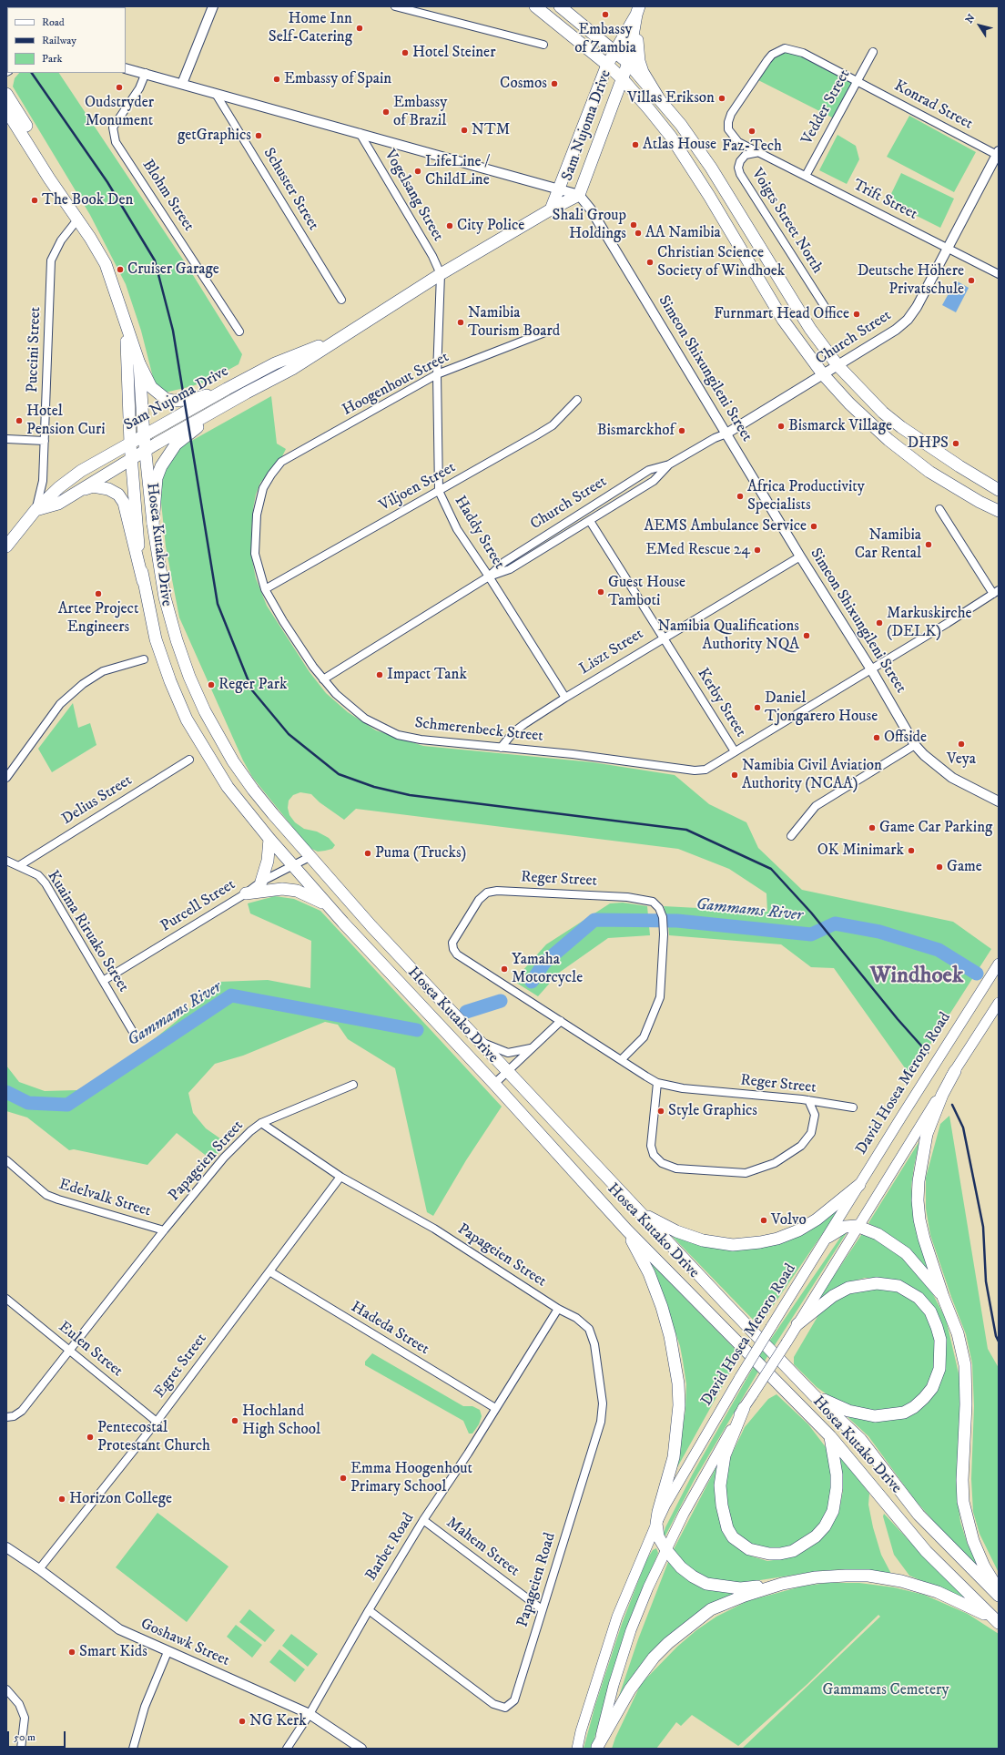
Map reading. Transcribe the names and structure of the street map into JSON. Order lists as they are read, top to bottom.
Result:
{
  "streets": {
    "main road": ["Sam Nujoma Drive", "Hosea Kutako Drive", "David Hosea Meroro Road"],
    "street": [
      "Konrad Street",
      "Vedder Street",
      "Schuster Street",
      "Blohm Street",
      "Vogelsang Street",
      "Trift Street",
      "Voigts Street North",
      "Church Street",
      "Puccini Street",
      "Simeon Shixungileni Street",
      "Hoogenhout Street",
      "Viljoen Street",
      "Haddy Street",
      "Liszt Street",
      "Kerby Street",
      "Schmerenbeck Street",
      "Delius Street",
      "Reger Street",
      "Purcell Street",
      "Kuaima Riruako Street",
      "Papageien Street",
      "Edelvalk Street",
      "Hadeda Street",
      "Eulen Street",
      "Egret Street",
      "Barbet Road",
      "Mahem Street",
      "Papageien Road",
      "Goshawk Street"
    ]
  },
  "crossings": [
    ["Konrad Street", "Vedder Street"],
    ["Konrad Street", "Trift Street"],
    ["Konrad Street", "Voigts Street North"],
    ["Konrad Street", "Church Street"],
    ["Vedder Street", "Trift Street"],
    ["Sam Nujoma Drive", "Vogelsang Street"],
    ["Sam Nujoma Drive", "Puccini Street"],
    ["Sam Nujoma Drive", "Simeon Shixungileni Street"],
    ["Sam Nujoma Drive", "Haddy Street"],
    ["Sam Nujoma Drive", "Hosea Kutako Drive"],
    ["Vogelsang Street", "Haddy Street"],
    ["Trift Street", "Voigts Street North"],
    ["Trift Street", "Church Street"],
    ["Church Street", "Simeon Shixungileni Street"],
    ["Church Street", "Haddy Street"],
    ["Church Street", "Kerby Street"],
    ["Church Street", "Schmerenbeck Street"],
    ["Puccini Street", "Hosea Kutako Drive"],
    ["Simeon Shixungileni Street", "Liszt Street"],
    ["Simeon Shixungileni Street", "Schmerenbeck Street"],
    ["Hoogenhout Street", "Haddy Street"],
    ["Hoogenhout Street", "Schmerenbeck Street"],
    ["Viljoen Street", "Haddy Street"],
    ["Viljoen Street", "Schmerenbeck Street"],
    ["Haddy Street", "Liszt Street"],
    ["Hosea Kutako Drive", "Purcell Street"],
    ["Liszt Street", "Kerby Street"],
    ["Liszt Street", "Schmerenbeck Street"],
    ["Kerby Street", "Schmerenbeck Street"],
    ["Delius Street", "Kuaima Riruako Street"],
    ["Purcell Street", "Kuaima Riruako Street"],
    ["Papageien Street", "Edelvalk Street"],
    ["Papageien Street", "Eulen Street"],
    ["Papageien Street", "Egret Street"],
    ["Papageien Street", "Barbet Road"],
    ["Papageien Street", "Papageien Road"],
    ["Hadeda Street", "Egret Street"],
    ["Hadeda Street", "Barbet Road"],
    ["Eulen Street", "Egret Street"],
    ["Egret Street", "Goshawk Street"],
    ["Barbet Road", "Mahem Street"],
    ["Barbet Road", "Papageien Road"],
    ["Barbet Road", "Goshawk Street"],
    ["Mahem Street", "Papageien Road"]
  ],
  "districts": ["Windhoek"],
  "water": ["Gammams River"],
  "parks": ["Gammams Cemetery"],
  "places": [
    "Embassy of Zambia",
    "Home Inn Self-Catering",
    "Hotel Steiner",
    "Embassy of Spain",
    "Cosmos",
    "Oudstryder Monument",
    "Villas Erikson",
    "Embassy of Brazil",
    "NTM",
    "Faz-Tech",
    "getGraphics",
    "Atlas House",
    "LifeLine / ChildLine",
    "The Book Den",
    "Shali Group Holdings",
    "City Police",
    "AA Namibia",
    "Christian Science Society of Windhoek",
    "Cruiser Garage",
    "Deutsche Höhere Privatschule",
    "Furnmart Head Office",
    "Namibia Tourism Board",
    "Hotel Pension Curi",
    "Bismarck Village",
    "Bismarckhof",
    "DHPS",
    "Africa Productivity Specialists",
    "AEMS Ambulance Service",
    "Namibia Car Rental",
    "EMed Rescue 24",
    "Guest House Tamboti",
    "Artee Project Engineers",
    "Markuskirche (DELK)",
    "Namibia Qualifications Authority NQA",
    "Impact Tank",
    "Reger Park",
    "Daniel Tjongarero House",
    "Offside",
    "Veya",
    "Namibia Civil Aviation Authority (NCAA)",
    "Game Car Parking",
    "OK Minimark",
    "Puma (Trucks)",
    "Game",
    "Yamaha Motorcycle",
    "Style Graphics",
    "Volvo",
    "Hochland High School",
    "Pentecostal Protestant Church",
    "Emma Hoogenhout Primary School",
    "Horizon College",
    "Smart Kids",
    "NG Kerk"
  ],
  "legend": ["Road", "Railway", "Park"],
  "scale_bar": "50 m",
  "north": "top left"
}
